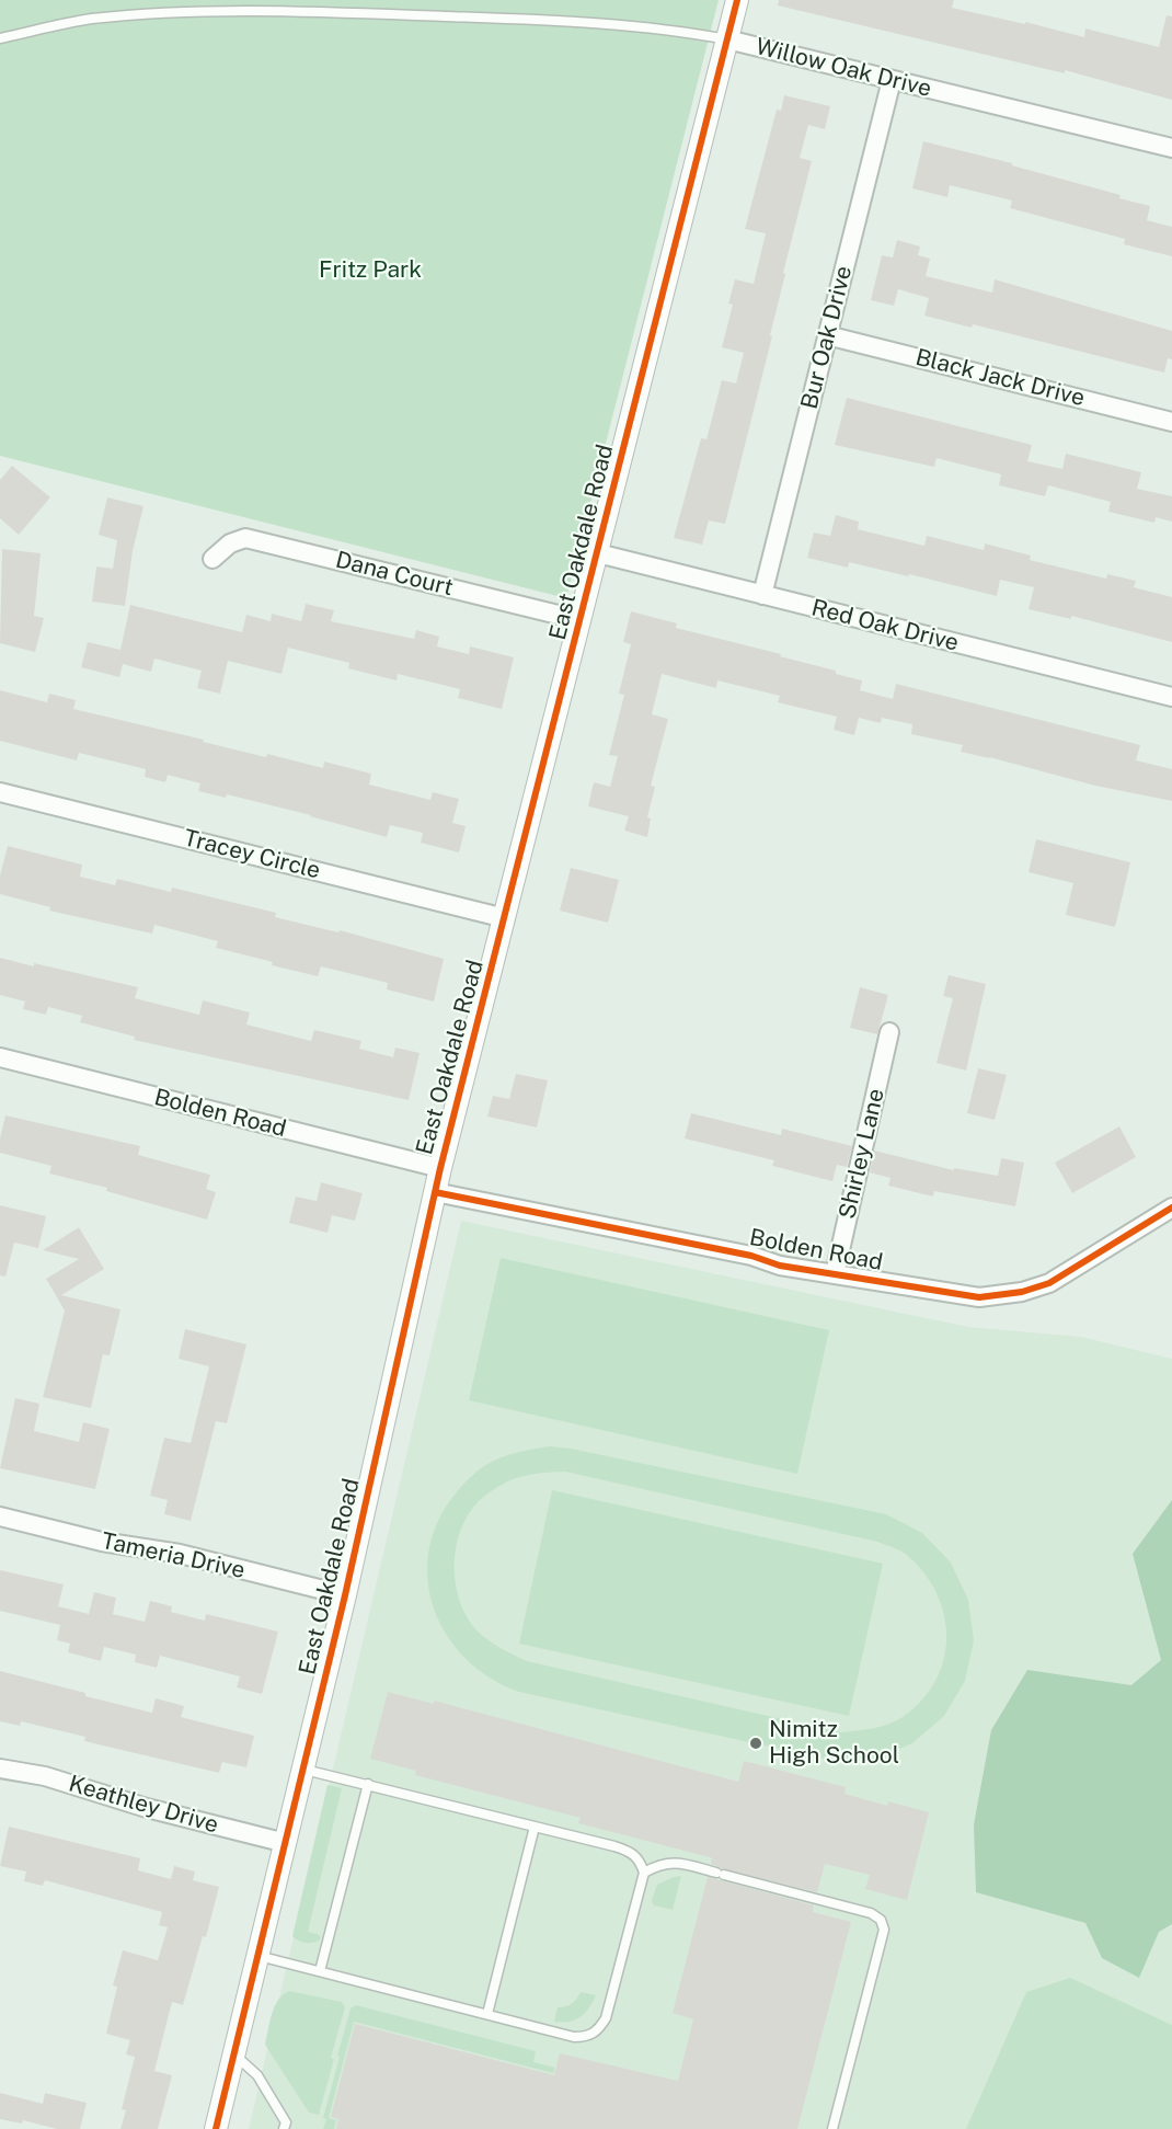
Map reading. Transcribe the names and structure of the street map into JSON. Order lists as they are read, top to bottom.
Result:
{
  "streets": {
    "street": [
      "Willow Oak Drive",
      "Bur Oak Drive",
      "Black Jack Drive",
      "East Oakdale Road",
      "Dana Court",
      "Red Oak Drive",
      "Tracey Circle",
      "Bolden Road",
      "Shirley Lane",
      "Tameria Drive",
      "Keathley Drive"
    ]
  },
  "crossings": [
    ["Willow Oak Drive", "Bur Oak Drive"],
    ["Willow Oak Drive", "East Oakdale Road"],
    ["Bur Oak Drive", "Black Jack Drive"],
    ["Bur Oak Drive", "Red Oak Drive"],
    ["East Oakdale Road", "Dana Court"],
    ["East Oakdale Road", "Red Oak Drive"],
    ["East Oakdale Road", "Tracey Circle"],
    ["East Oakdale Road", "Bolden Road"],
    ["East Oakdale Road", "Tameria Drive"],
    ["East Oakdale Road", "Keathley Drive"],
    ["Bolden Road", "Shirley Lane"]
  ],
  "parks": ["Fritz Park"],
  "places": ["Nimitz High School"]
}
